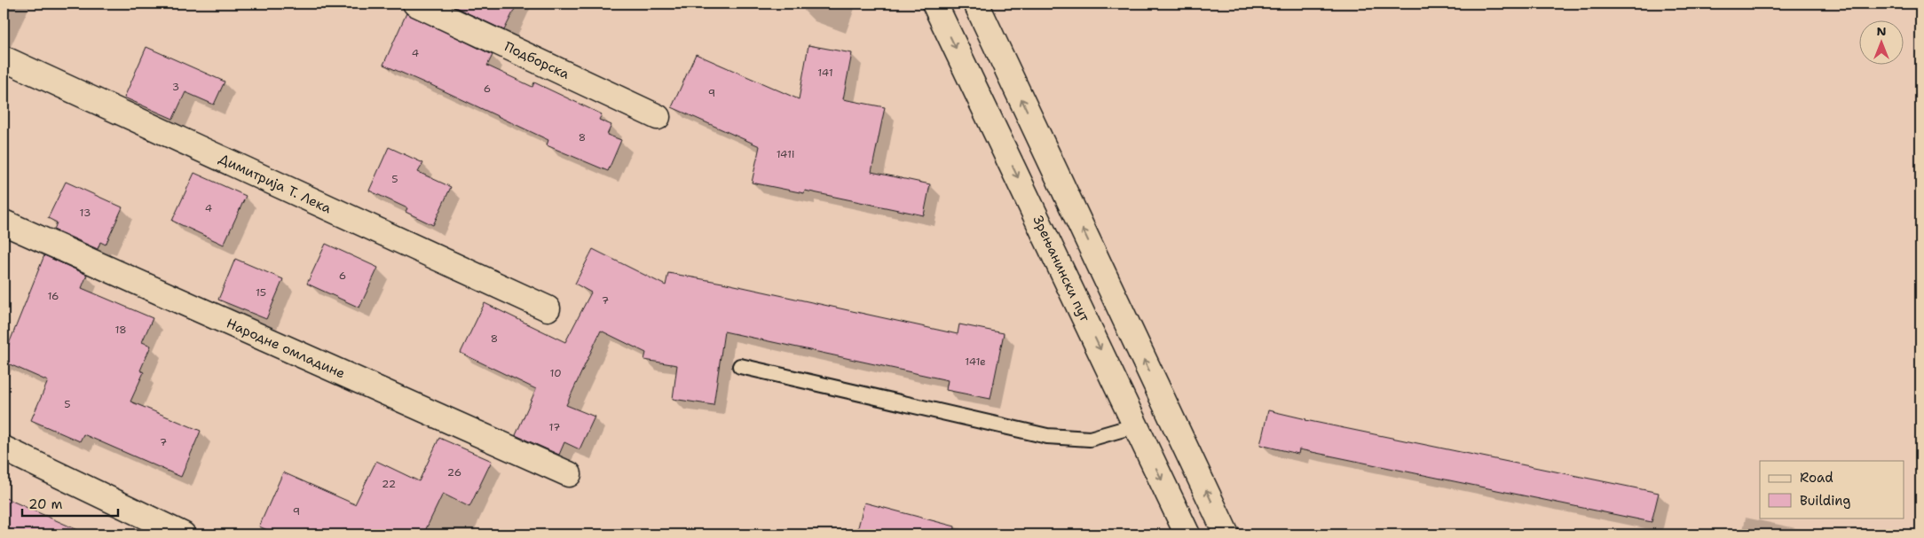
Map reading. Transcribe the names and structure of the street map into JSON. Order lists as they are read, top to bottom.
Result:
{
  "streets": {
    "street": [
      "Подборска",
      "Димитрија Т. Лека",
      "Зрењанински пут",
      "Народне омладине"
    ]
  },
  "house_numbers": [
    "4",
    "141",
    "3",
    "6",
    "9",
    "8",
    "141i",
    "5",
    "4",
    "13",
    "6",
    "15",
    "16",
    "7",
    "18",
    "8",
    "141e",
    "10",
    "5",
    "17",
    "7",
    "26",
    "22",
    "9"
  ],
  "legend": ["Road", "Building"],
  "scale_bar": "20 m",
  "north": "top"
}
